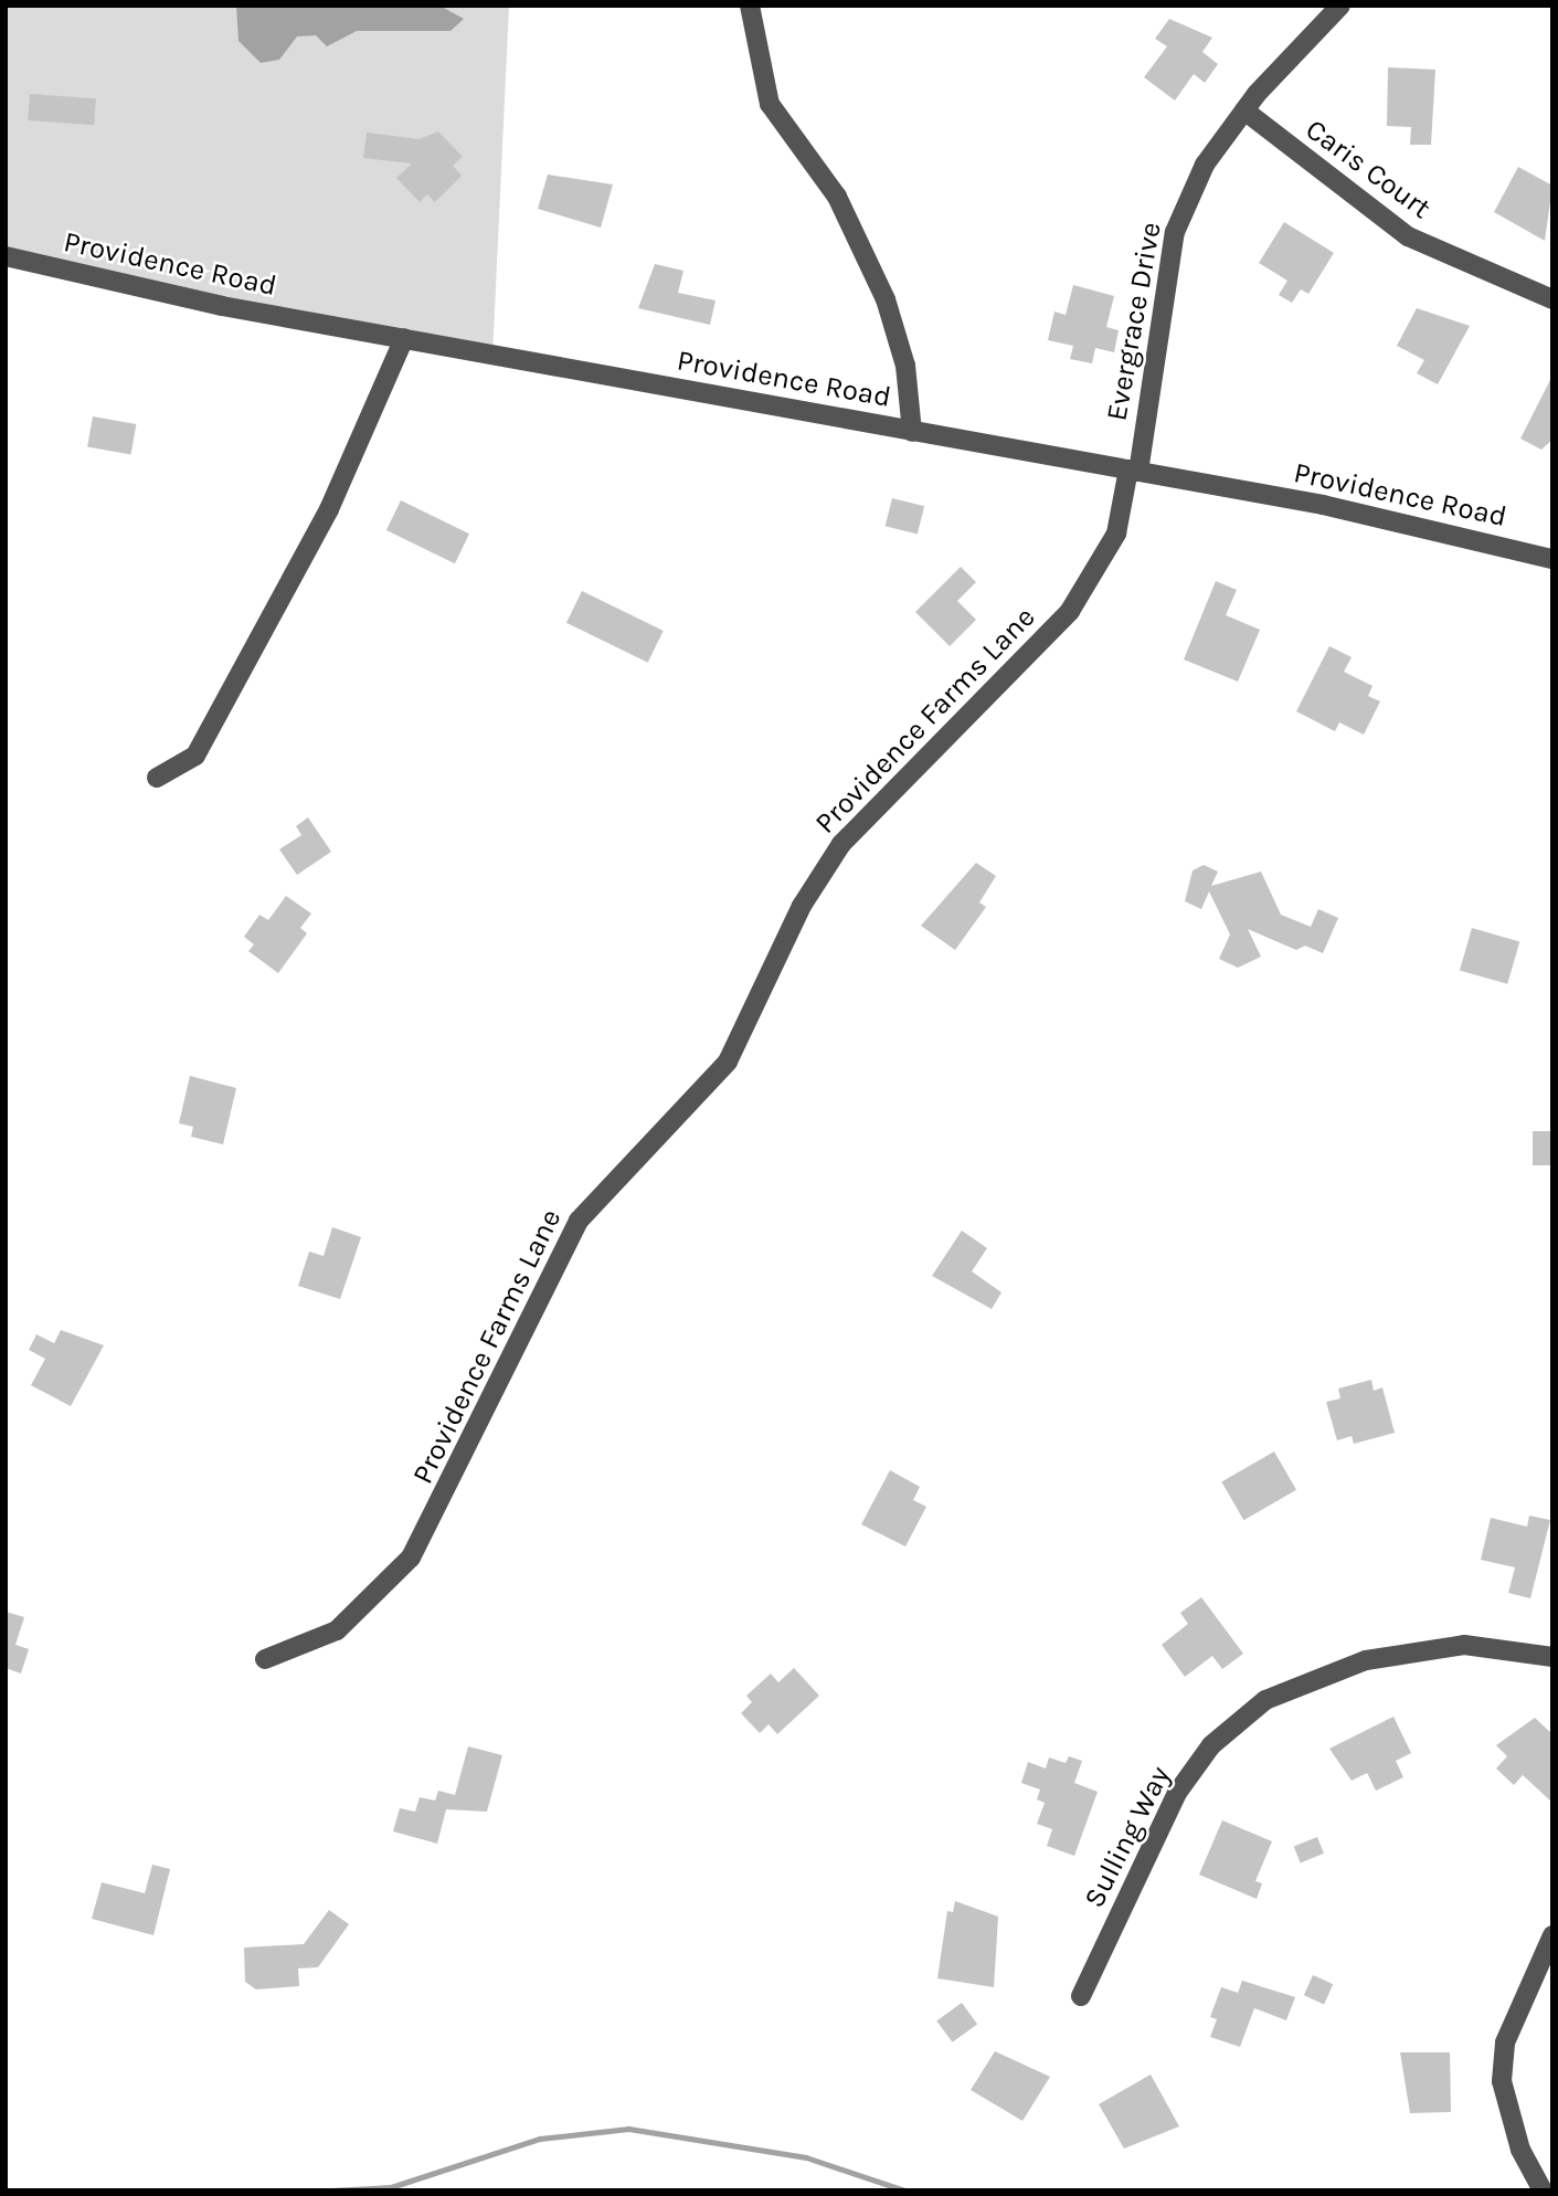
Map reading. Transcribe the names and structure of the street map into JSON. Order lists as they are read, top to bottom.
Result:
{
  "streets": {
    "street": [
      "Caris Court",
      "Providence Road",
      "Evergrace Drive",
      "Providence Farms Lane",
      "Sulling Way"
    ]
  },
  "crossings": [
    ["Caris Court", "Evergrace Drive"],
    ["Providence Road", "Evergrace Drive"],
    ["Providence Road", "Providence Farms Lane"],
    ["Evergrace Drive", "Providence Farms Lane"]
  ]
}
